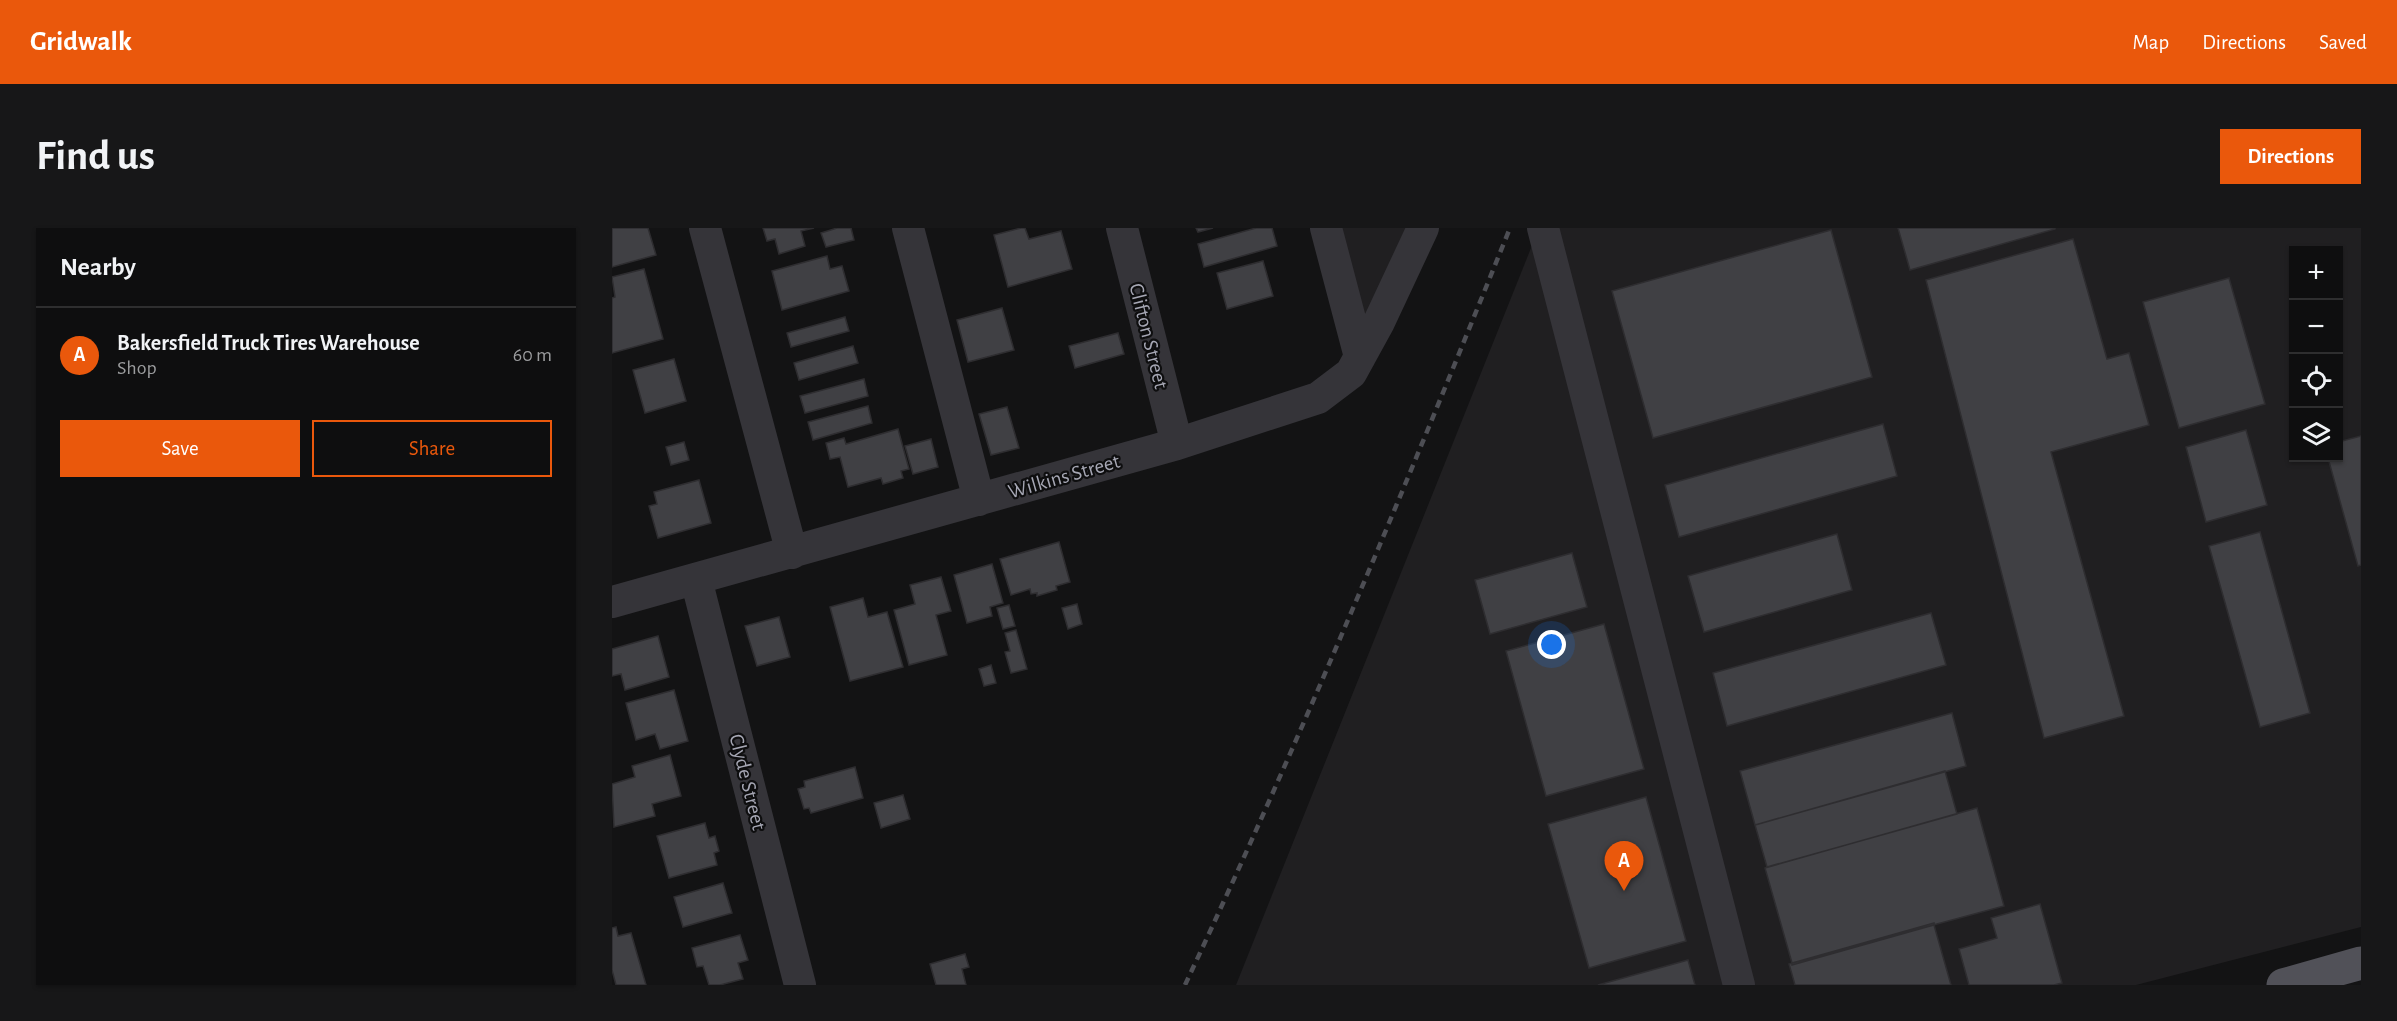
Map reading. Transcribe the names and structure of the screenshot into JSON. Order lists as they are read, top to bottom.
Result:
{
  "streets": {
    "street": ["Clifton Street", "Wilkins Street", "Clyde Street"]
  },
  "crossings": [
    ["Clifton Street", "Wilkins Street"],
    ["Wilkins Street", "Clyde Street"]
  ],
  "page": {
    "header": "Gridwalk",
    "nav": ["Map", "Directions", "Saved"],
    "buttons": [
      "Directions",
      ["Save", "Share"]
    ],
    "title": "Find us",
    "heading": "Nearby",
    "map_buttons": ["+", "−"],
    "list": [
      {
        "mark": "A",
        "name": "Bakersfield Truck Tires Warehouse",
        "note": "Shop",
        "value": "60 m"
      }
    ],
    "pins": "A"
  }
}
